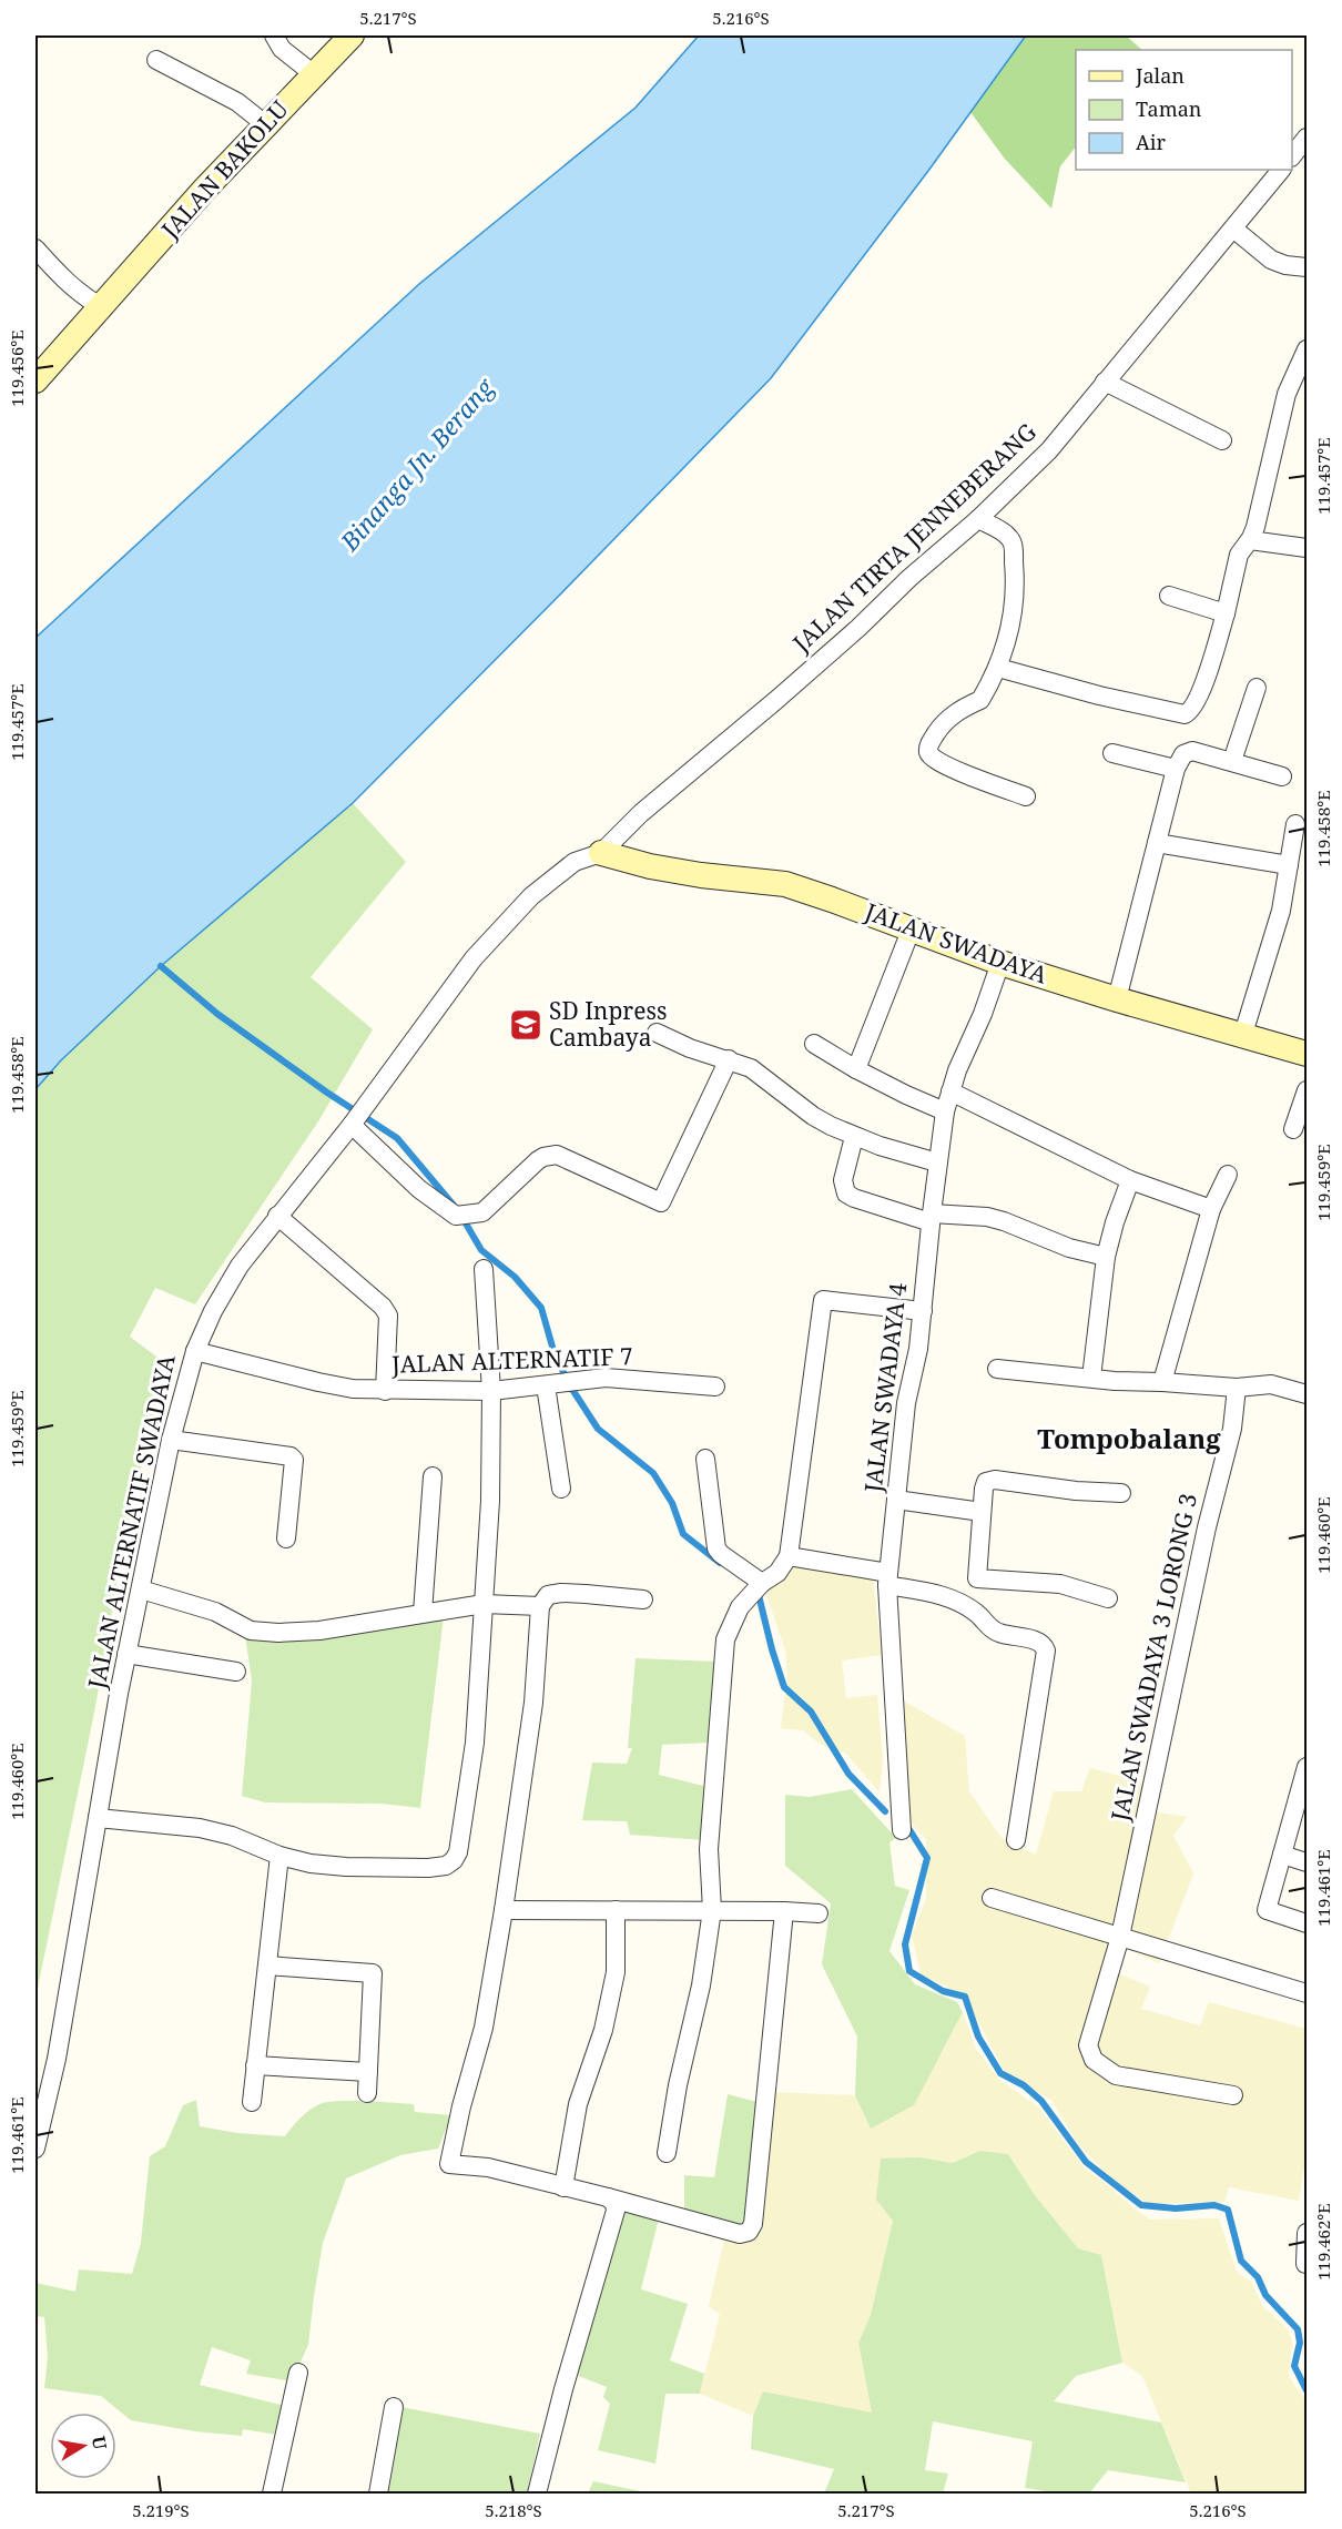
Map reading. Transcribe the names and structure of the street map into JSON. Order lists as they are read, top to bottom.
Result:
{
  "streets": {
    "street": [
      "JALAN BAKOLU",
      "JALAN TIRTA JENNEBERANG",
      "JALAN SWADAYA",
      "JALAN ALTERNATIF 7",
      "JALAN SWADAYA 4",
      "JALAN ALTERNATIF SWADAYA",
      "JALAN SWADAYA 3 LORONG 3"
    ]
  },
  "crossings": [
    ["JALAN TIRTA JENNEBERANG", "JALAN SWADAYA"],
    ["JALAN TIRTA JENNEBERANG", "JALAN ALTERNATIF SWADAYA"],
    ["JALAN SWADAYA", "JALAN SWADAYA 4"],
    ["JALAN SWADAYA", "JALAN ALTERNATIF SWADAYA"],
    ["JALAN ALTERNATIF 7", "JALAN ALTERNATIF SWADAYA"]
  ],
  "districts": ["Tompobalang"],
  "water": ["Binanga Jn. Berang"],
  "places": {
    "school or university": ["SD Inpress Cambaya"]
  },
  "legend": ["Jalan", "Taman", "Air"],
  "north": "right",
  "coordinates": [
    "5.217°S",
    "5.216°S",
    "119.456°E",
    "119.457°E",
    "119.458°E",
    "119.459°E",
    "119.460°E",
    "119.461°E",
    "119.462°E",
    "5.219°S",
    "5.218°S"
  ]
}
